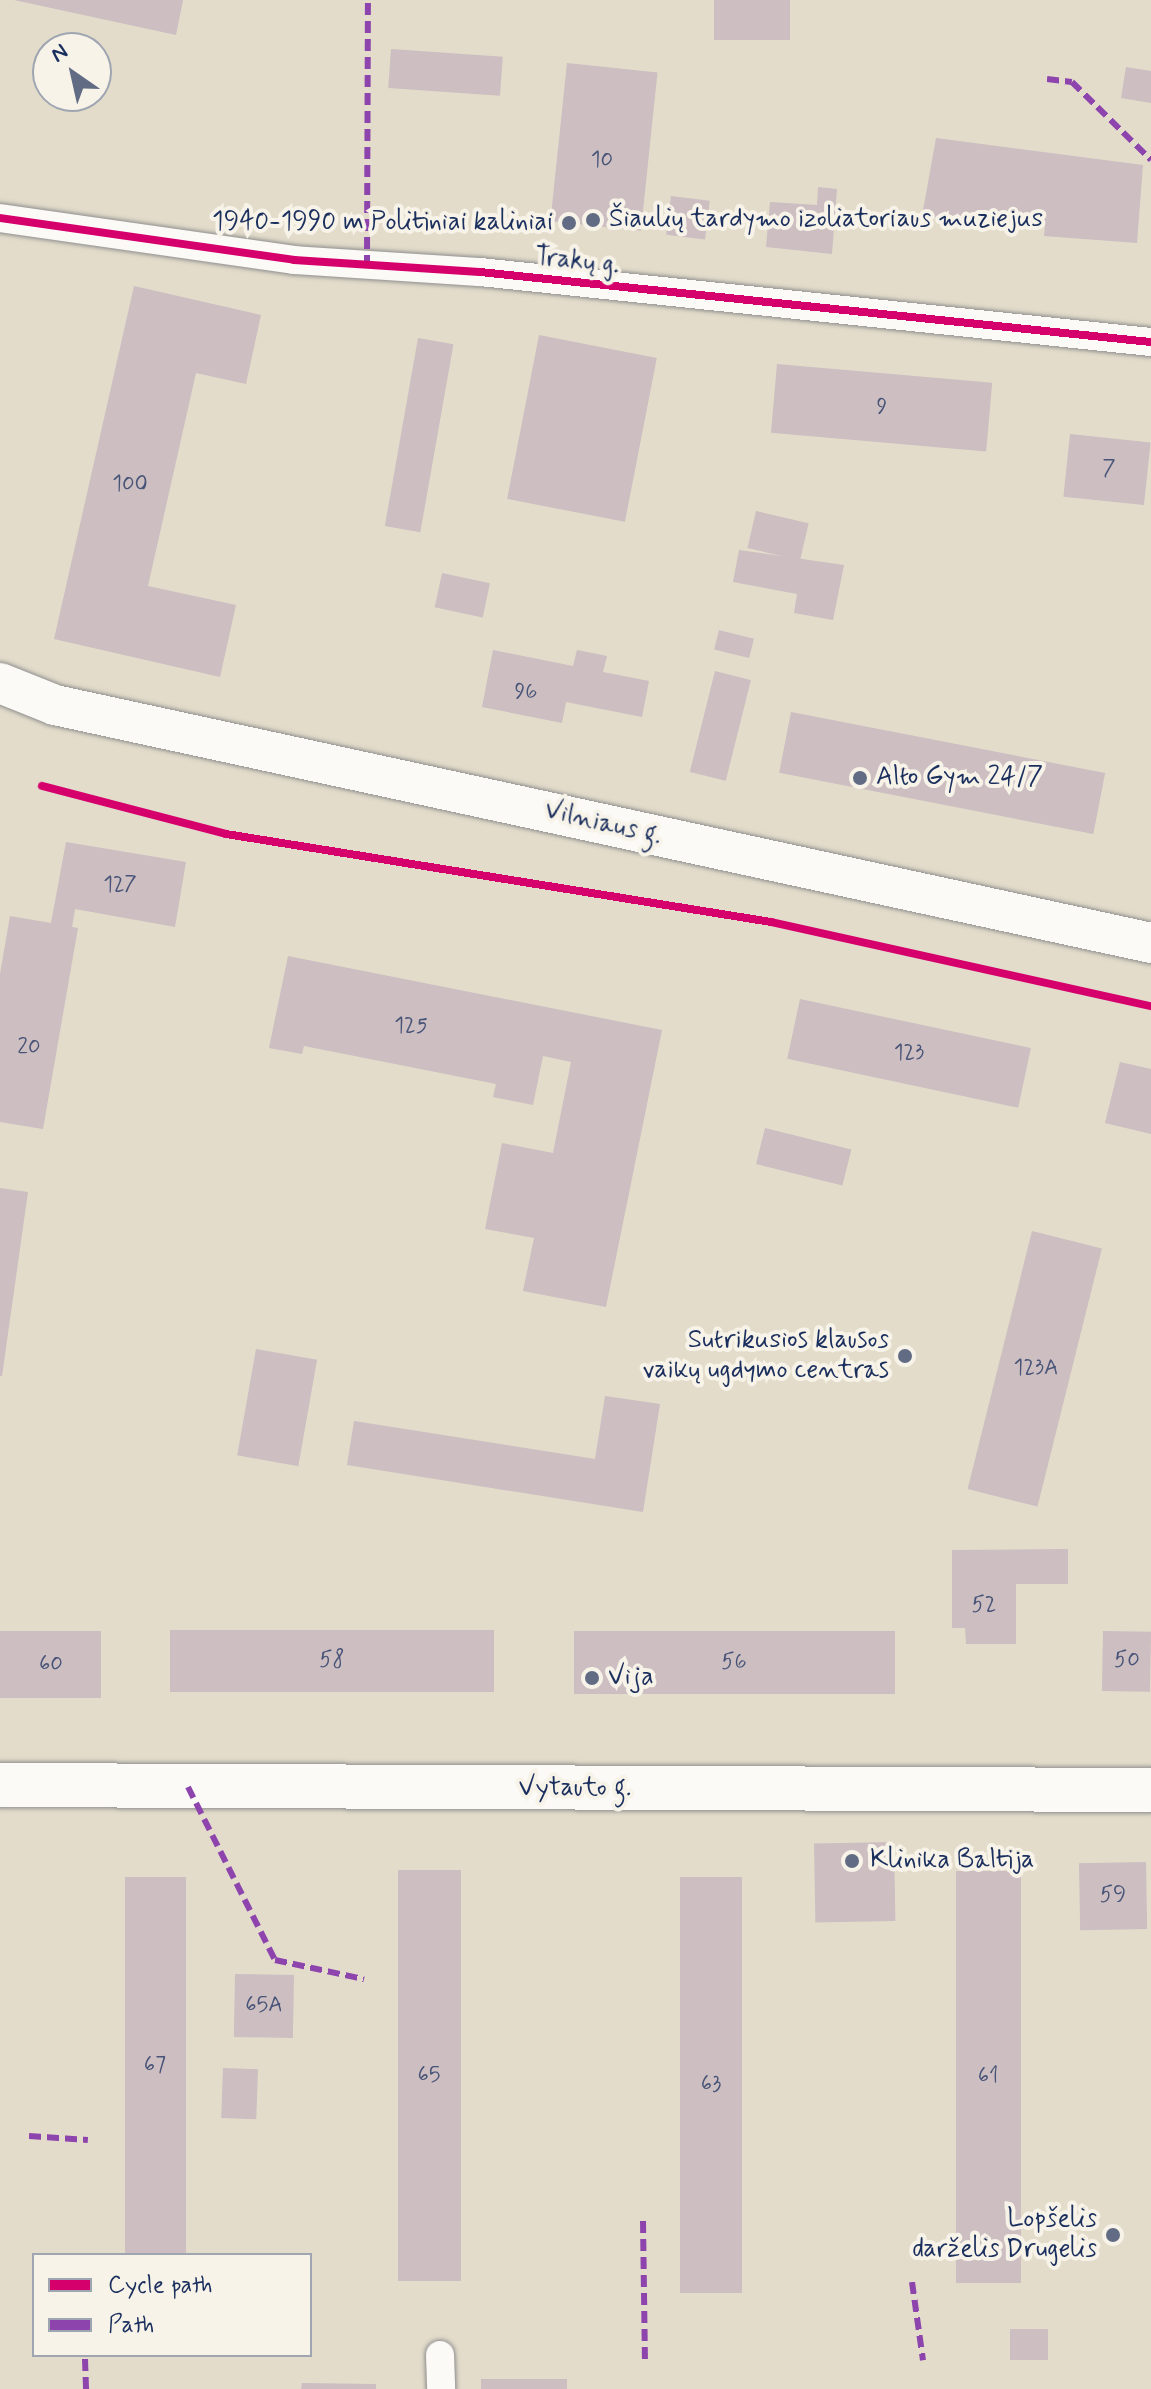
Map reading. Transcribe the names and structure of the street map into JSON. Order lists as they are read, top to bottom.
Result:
{
  "streets": {
    "highway": ["Vytauto g."],
    "main road": ["Vilniaus g."],
    "street": ["Trakų g."]
  },
  "places": [
    "Šiaulių tardymo izoliatoriaus muziejus",
    "1940-1990 m Politiniai kaliniai",
    "Alto Gym 24/7",
    "Sutrikusios klausos vaikų ugdymo centras",
    "Vija",
    "Klinika Baltija",
    "Lopšelis darželis Drugelis"
  ],
  "house_numbers": [
    "10",
    "9",
    "7",
    "100",
    "96",
    "127",
    "125",
    "20",
    "123",
    "123A",
    "52",
    "58",
    "50",
    "56",
    "60",
    "59",
    "65A",
    "67",
    "65",
    "61",
    "63"
  ],
  "legend": ["Cycle path", "Path"],
  "north": "top left"
}
